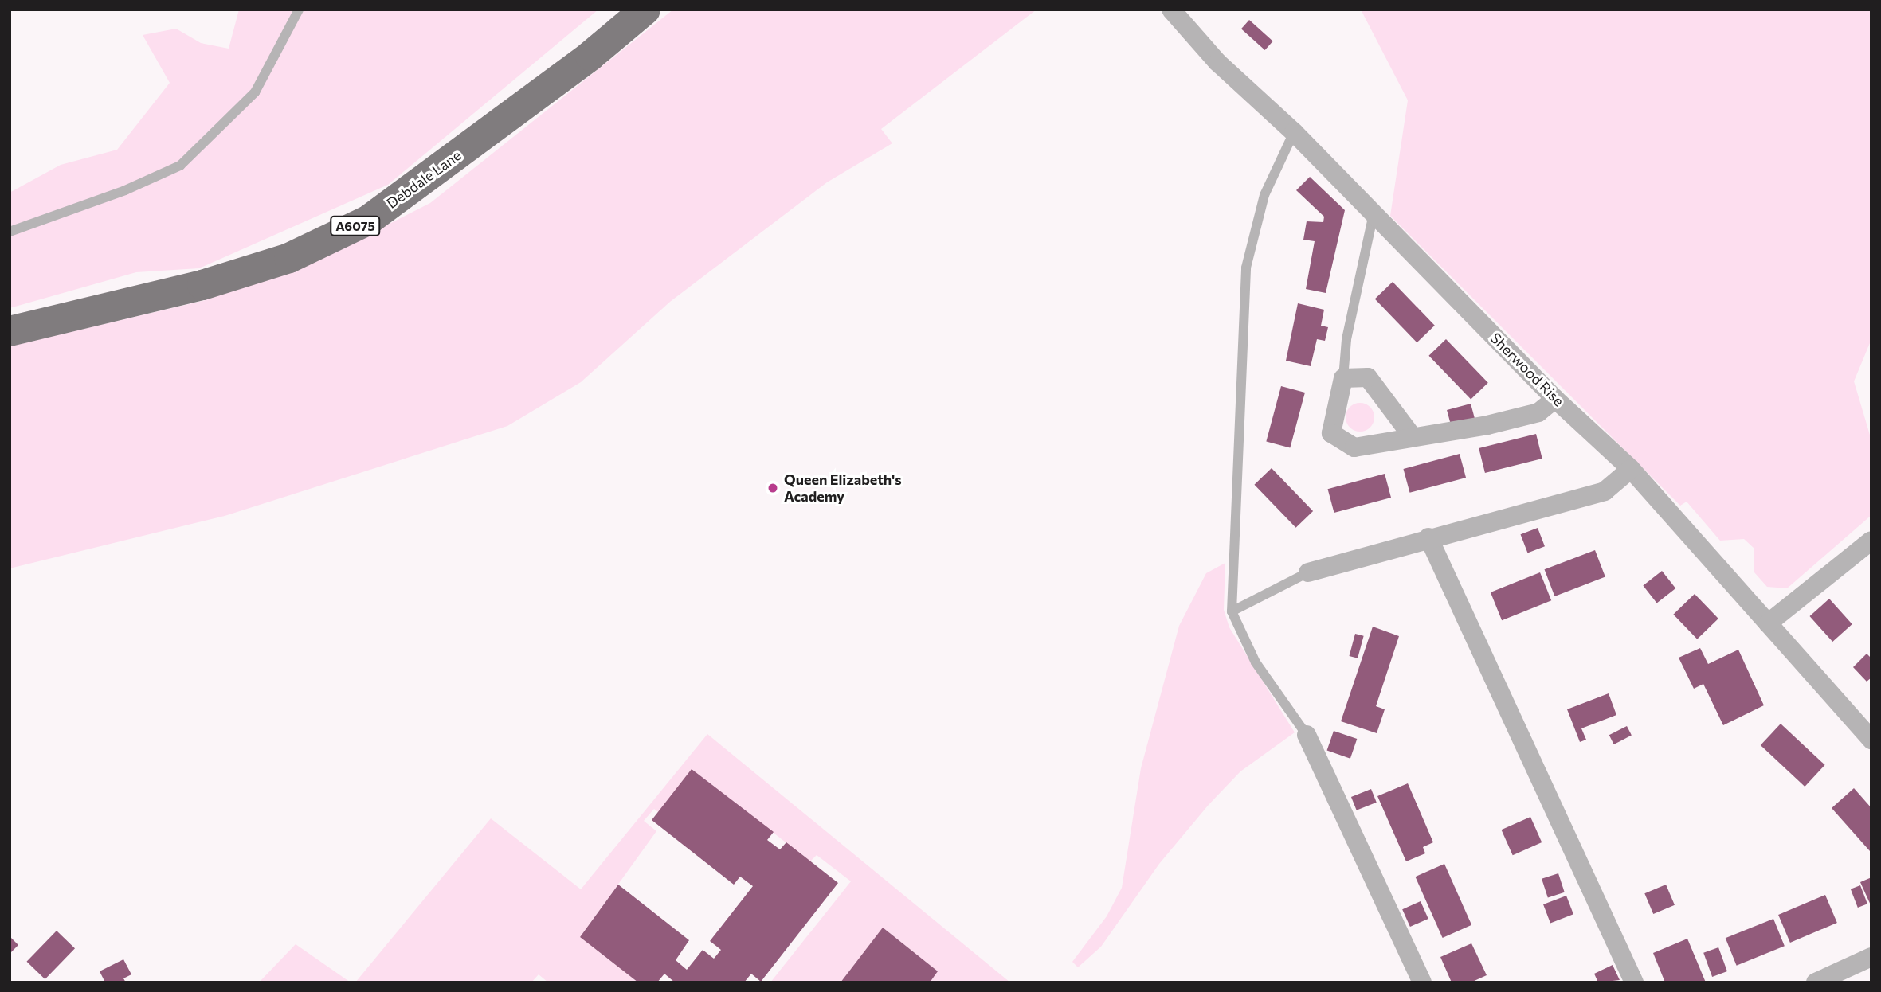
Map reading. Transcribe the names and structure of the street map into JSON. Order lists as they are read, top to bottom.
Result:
{
  "streets": {
    "main road": ["Debdale Lane", "A6075"],
    "street": ["Sherwood Rise"]
  },
  "places": ["Queen Elizabeth's Academy"]
}
